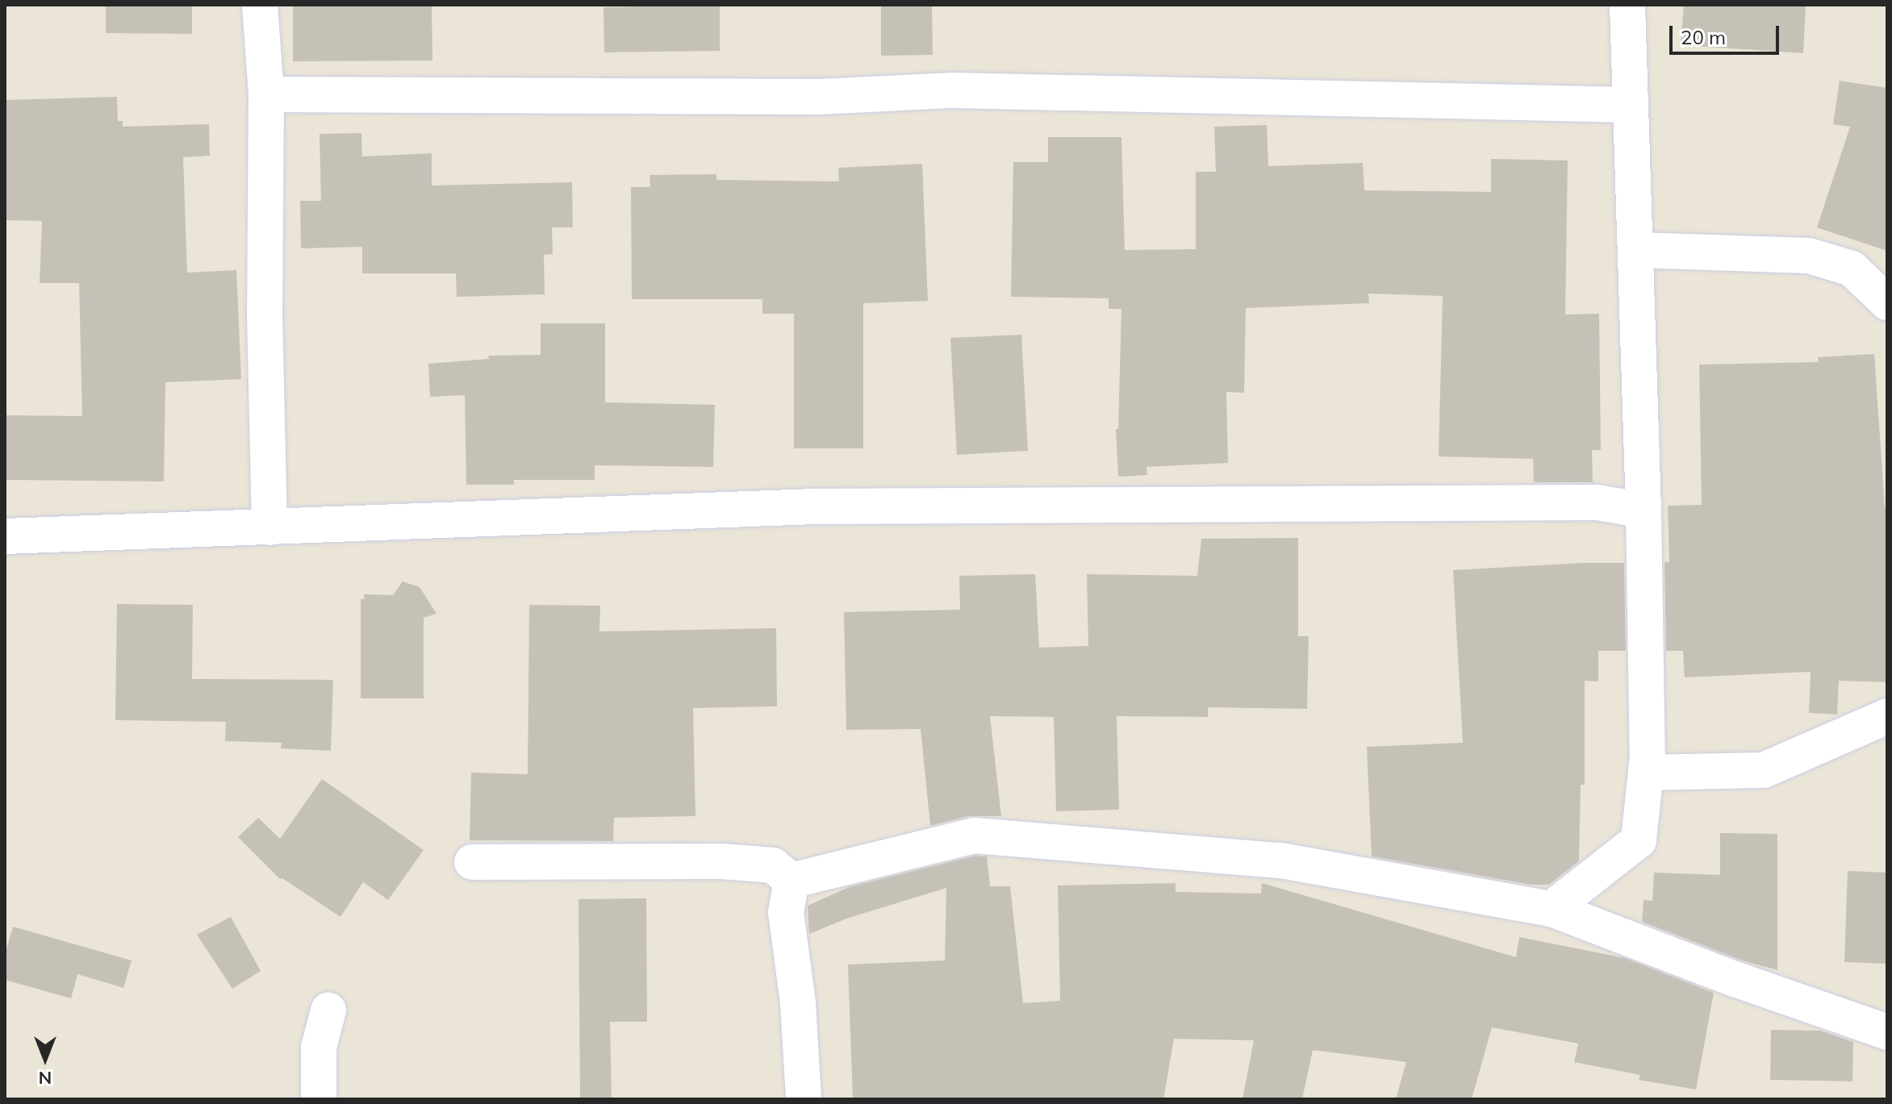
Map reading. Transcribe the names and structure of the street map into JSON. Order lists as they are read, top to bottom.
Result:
{
  "scale_bar": "20 m",
  "north": "bottom"
}
